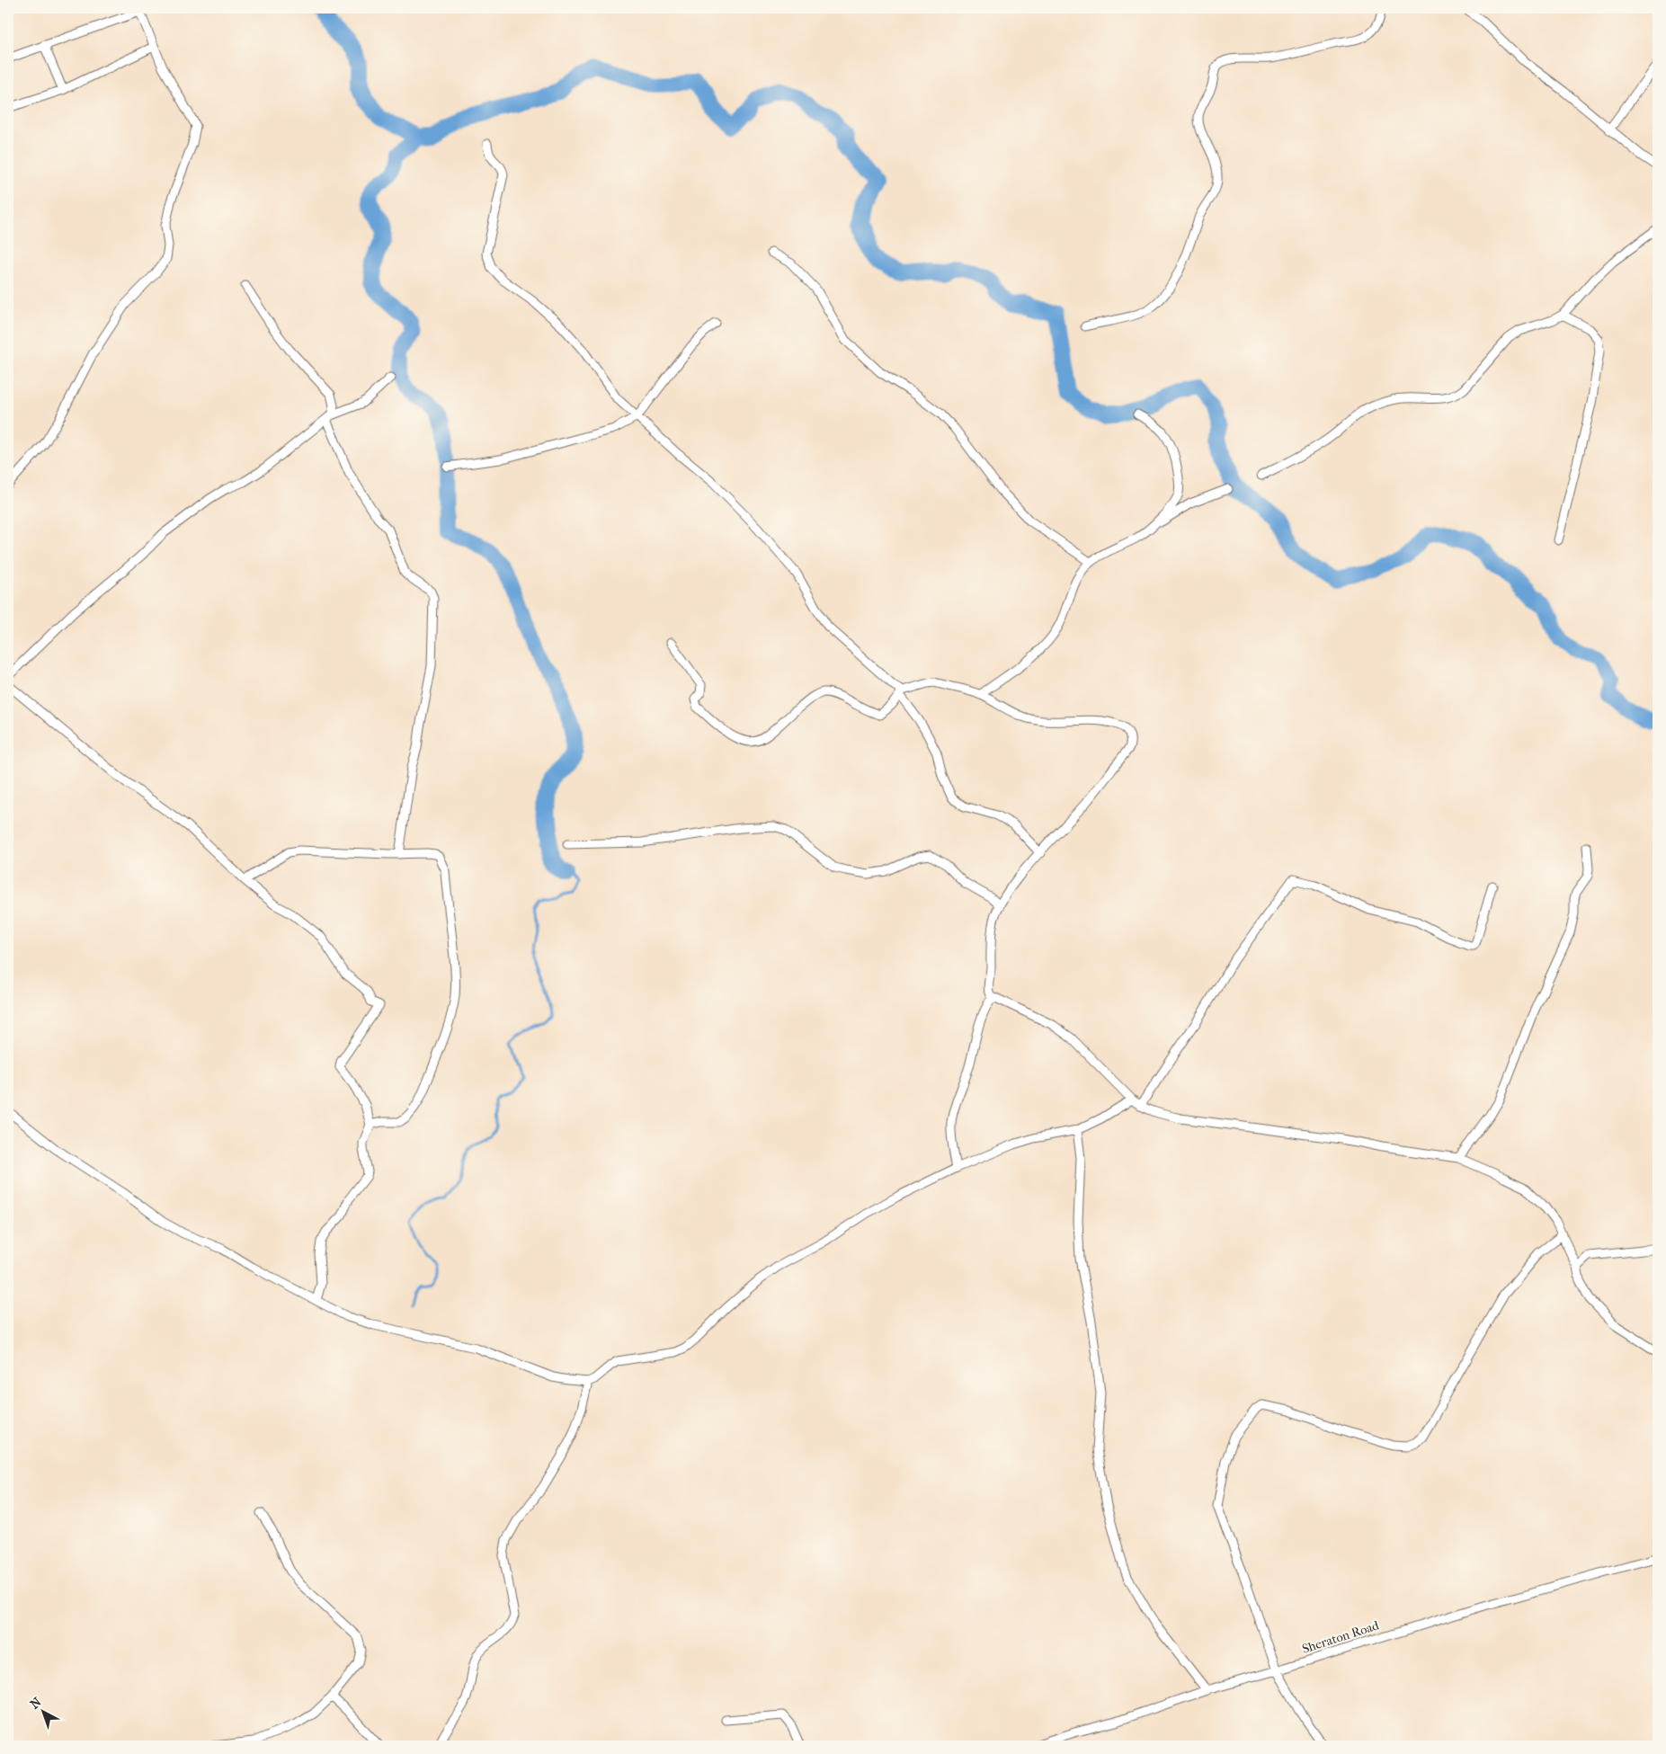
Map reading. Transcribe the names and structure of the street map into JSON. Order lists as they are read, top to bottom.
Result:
{
  "streets": {
    "street": ["Sheraton Road"]
  },
  "north": "top left"
}
